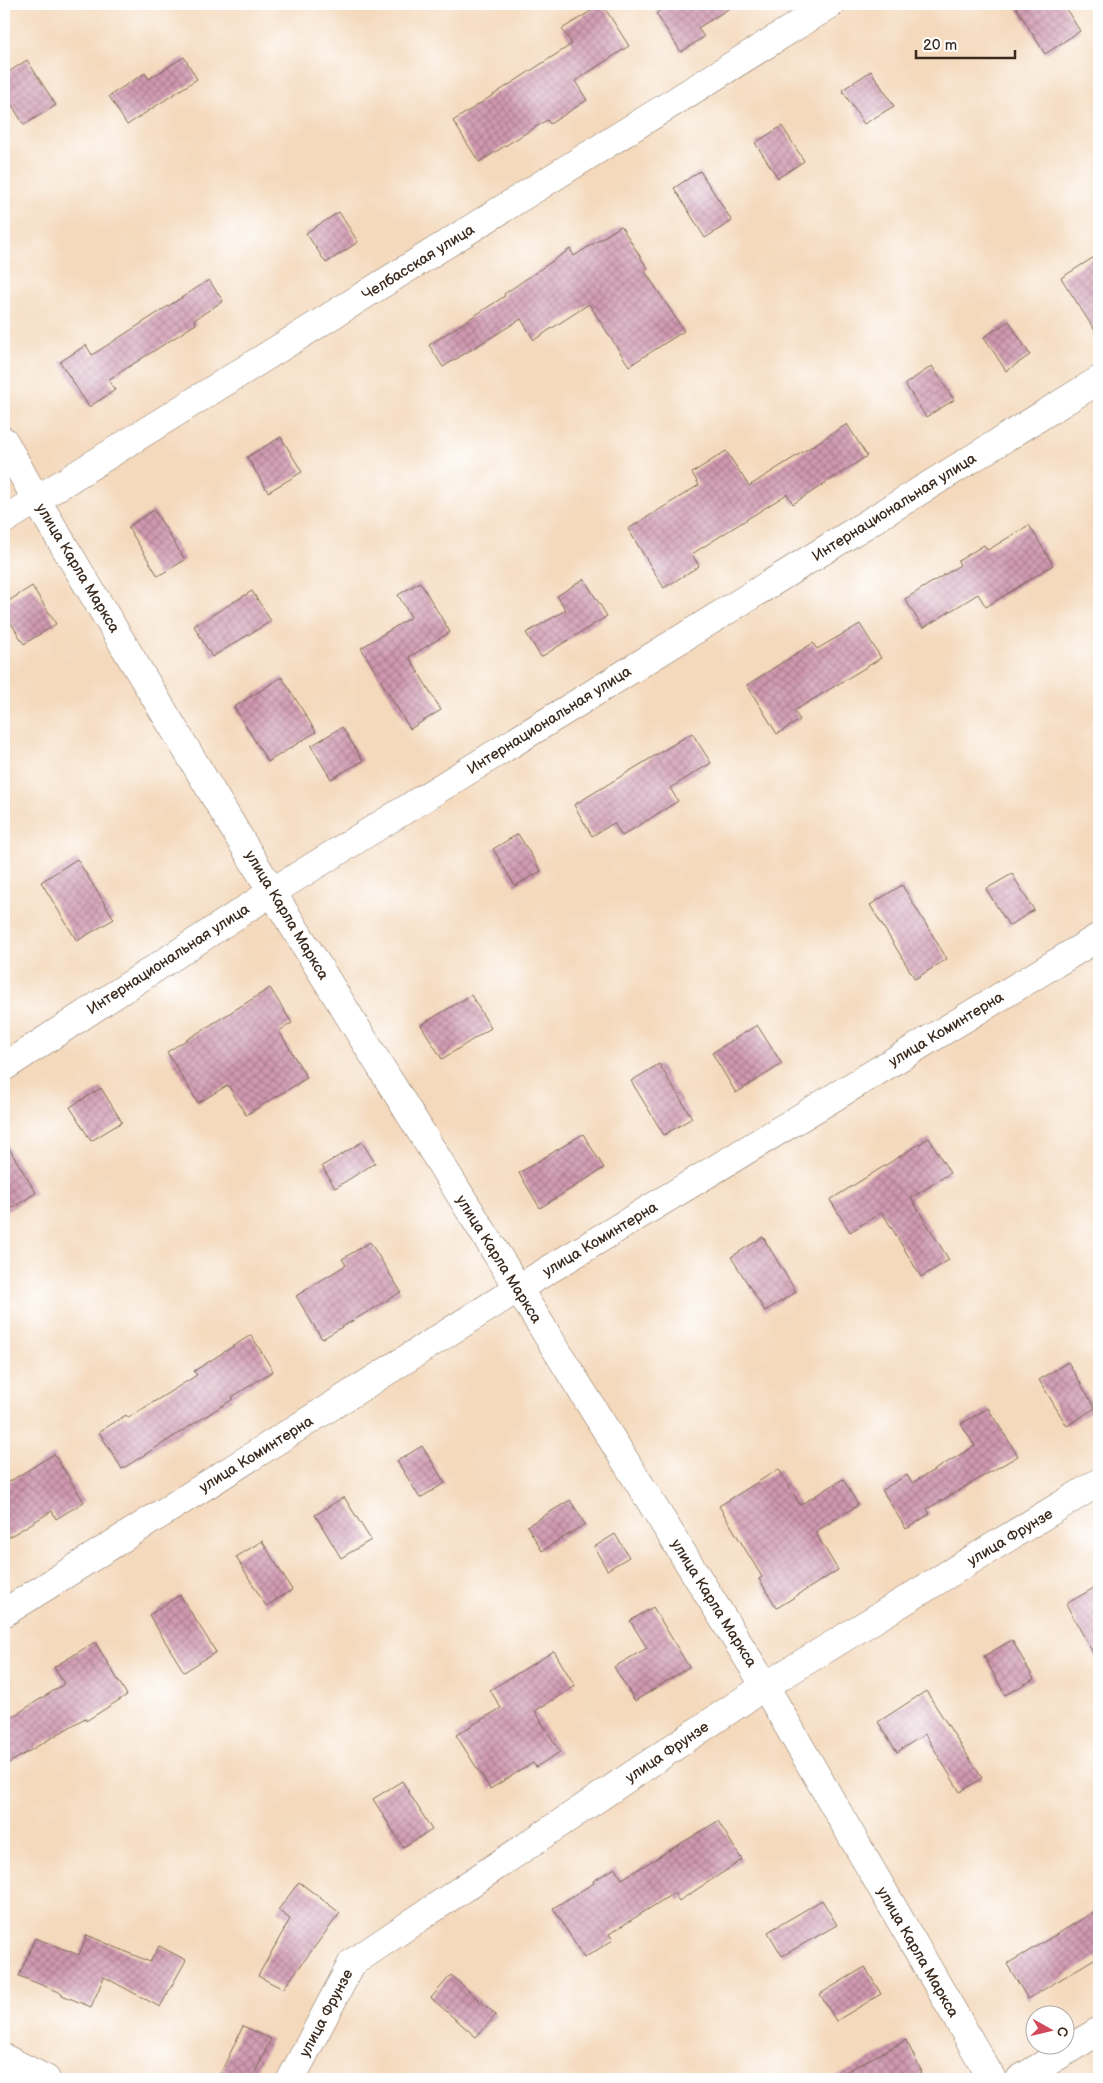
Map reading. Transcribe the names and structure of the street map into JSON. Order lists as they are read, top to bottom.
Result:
{
  "streets": {
    "street": [
      "Челбасская улица",
      "Интернациональная улица",
      "улица Карла Маркса",
      "улица Коминтерна",
      "улица Фрунзе"
    ]
  },
  "crossings": [
    ["Челбасская улица", "улица Карла Маркса"],
    ["Интернациональная улица", "улица Карла Маркса"],
    ["улица Карла Маркса", "улица Коминтерна"],
    ["улица Карла Маркса", "улица Фрунзе"]
  ],
  "scale_bar": "20 m",
  "north": "right"
}
